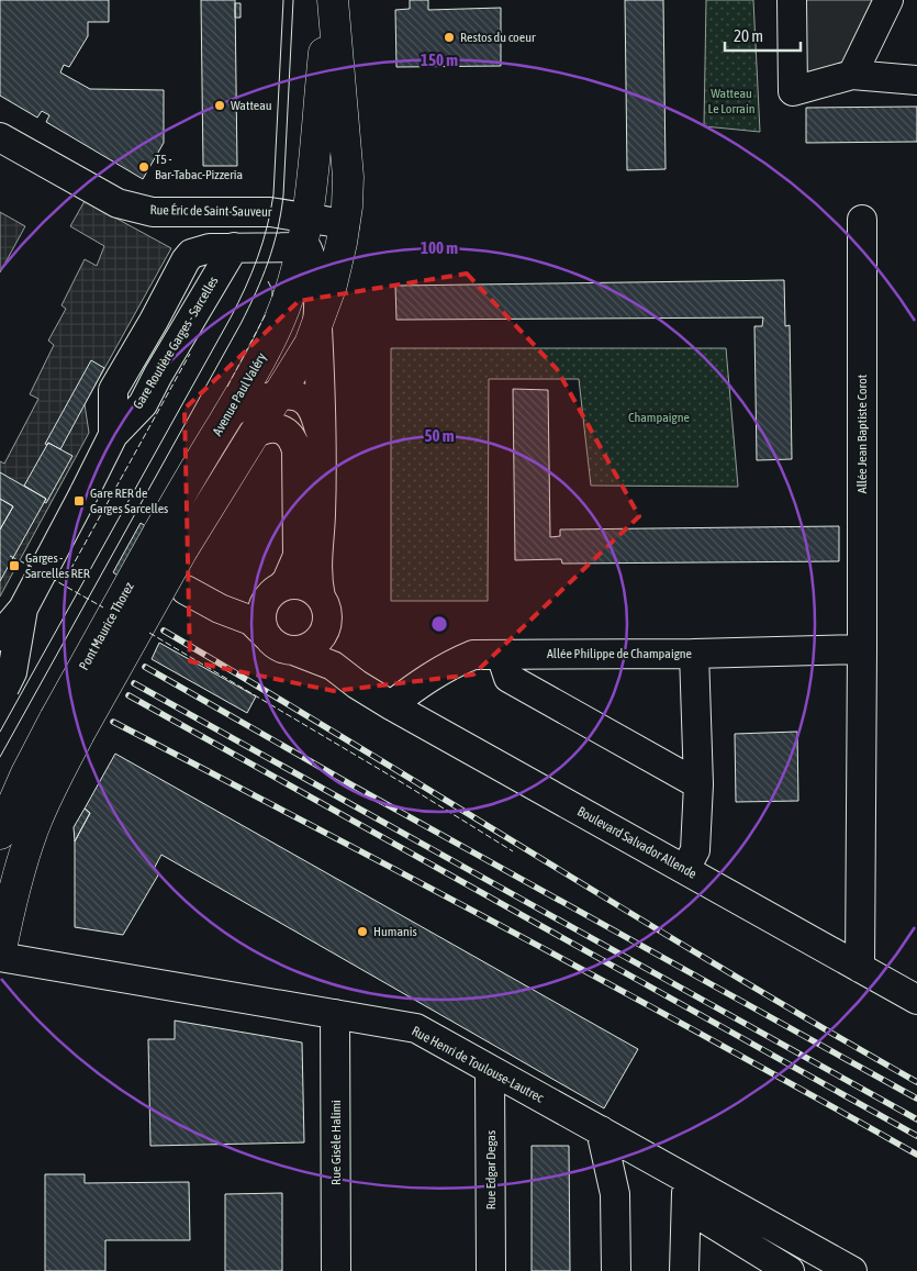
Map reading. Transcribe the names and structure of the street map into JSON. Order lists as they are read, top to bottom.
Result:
{
  "streets": {
    "main road": ["Avenue Paul Valéry", "Pont Maurice Thorez"],
    "street": [
      "Rue Éric de Saint-Sauveur",
      "Gare Routière Garges - Sarcelles",
      "Allée Jean Baptiste Corot",
      "Allée Philippe de Champaigne",
      "Boulevard Salvador Allende",
      "Rue Henri de Toulouse-Lautrec",
      "Rue Gisèle Halimi",
      "Rue Edgar Degas"
    ]
  },
  "crossings": [
    ["Rue Éric de Saint-Sauveur", "Gare Routière Garges - Sarcelles"],
    ["Rue Éric de Saint-Sauveur", "Avenue Paul Valéry"],
    ["Gare Routière Garges - Sarcelles", "Avenue Paul Valéry"],
    ["Avenue Paul Valéry", "Pont Maurice Thorez"],
    ["Avenue Paul Valéry", "Boulevard Salvador Allende"],
    ["Allée Jean Baptiste Corot", "Allée Philippe de Champaigne"],
    ["Allée Jean Baptiste Corot", "Boulevard Salvador Allende"],
    ["Allée Philippe de Champaigne", "Boulevard Salvador Allende"],
    ["Rue Henri de Toulouse-Lautrec", "Rue Gisèle Halimi"],
    ["Rue Henri de Toulouse-Lautrec", "Rue Edgar Degas"]
  ],
  "parks": ["Watteau Le Lorrain", "Champaigne"],
  "places": {
    "other": [
      "Restos du coeur",
      "Watteau",
      "T5 - Bar-Tabac-Pizzeria",
      "Humanis"
    ],
    "transit": ["Gare RER de Garges Sarcelles", "Garges - Sarcelles RER"]
  },
  "scale_bar": "20 m",
  "rings": ["150 m", "100 m", "50 m"]
}
